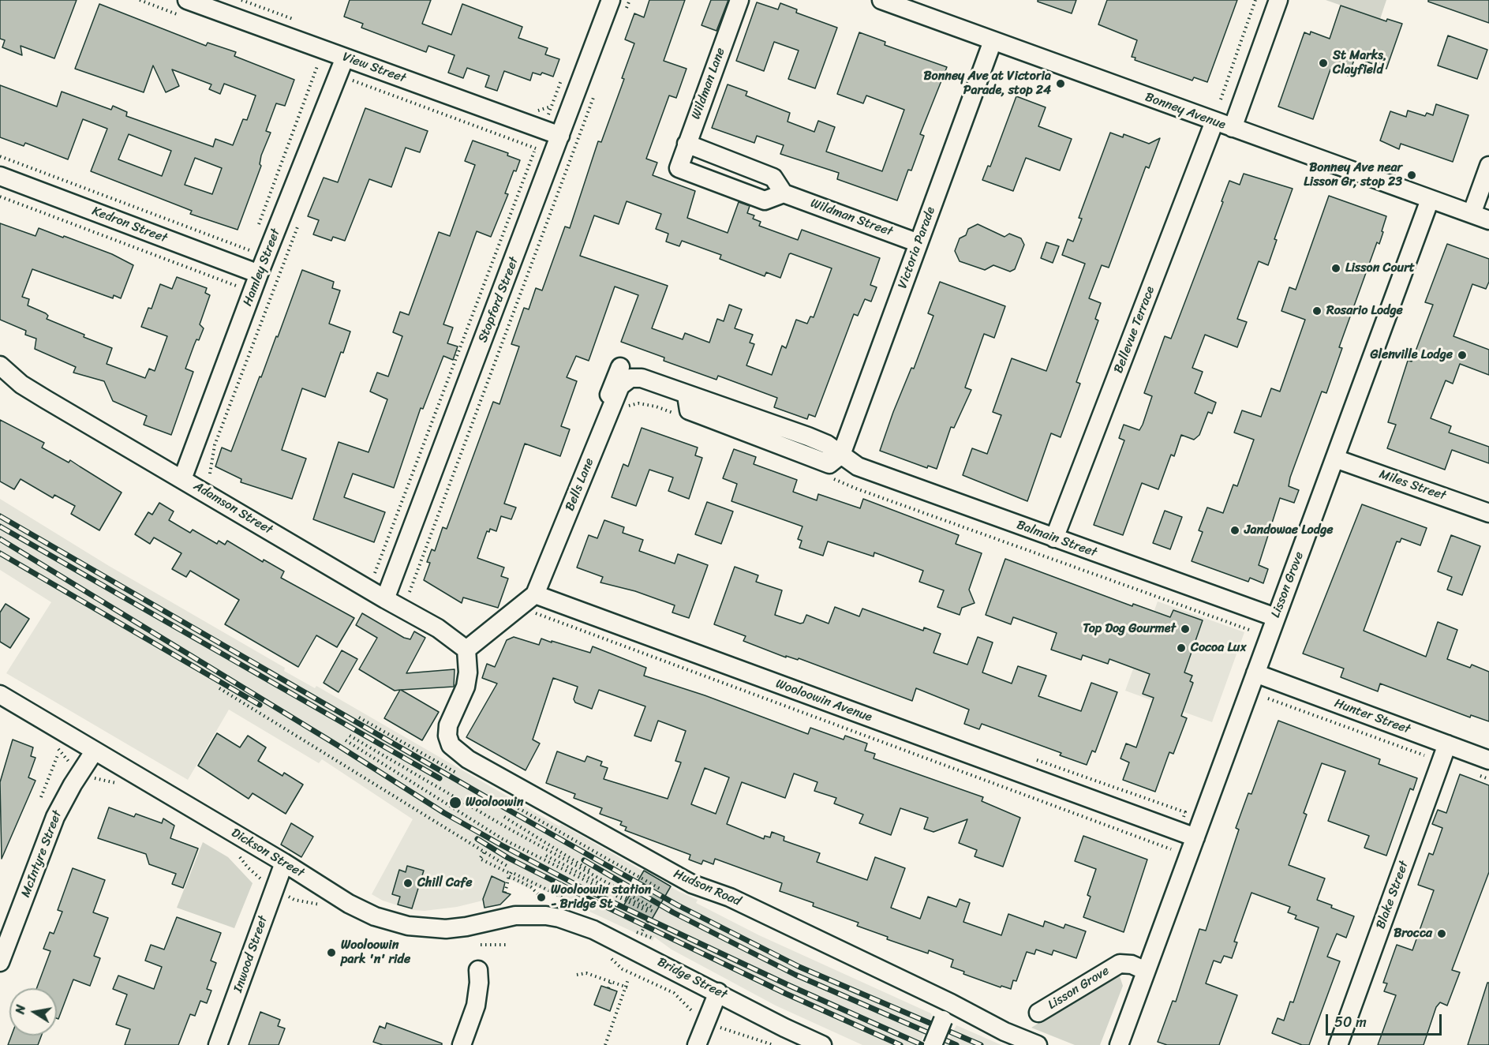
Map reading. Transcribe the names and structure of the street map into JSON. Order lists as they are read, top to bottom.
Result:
{
  "streets": {
    "street": [
      "View Street",
      "Wildman Lane",
      "Bonney Avenue",
      "Wildman Street",
      "Kedron Street",
      "Victoria Parade",
      "Hamley Street",
      "Stopford Street",
      "Bellevue Terrace",
      "Bells Lane",
      "Miles Street",
      "Adamson Street",
      "Balmain Street",
      "Lisson Grove",
      "Wooloowin Avenue",
      "Hunter Street",
      "Dickson Street",
      "McIntyre Street",
      "Hudson Road",
      "Blake Street",
      "Inwood Street",
      "Bridge Street"
    ]
  },
  "crossings": [
    ["View Street", "Hamley Street"],
    ["View Street", "Stopford Street"],
    ["Wildman Lane", "Wildman Street"],
    ["Bonney Avenue", "Victoria Parade"],
    ["Bonney Avenue", "Bellevue Terrace"],
    ["Bonney Avenue", "Lisson Grove"],
    ["Wildman Street", "Victoria Parade"],
    ["Kedron Street", "Hamley Street"],
    ["Victoria Parade", "Balmain Street"],
    ["Hamley Street", "Adamson Street"],
    ["Stopford Street", "Adamson Street"],
    ["Bellevue Terrace", "Balmain Street"],
    ["Bells Lane", "Balmain Street"],
    ["Bells Lane", "Wooloowin Avenue"],
    ["Miles Street", "Lisson Grove"],
    ["Adamson Street", "Hudson Road"],
    ["Balmain Street", "Lisson Grove"],
    ["Lisson Grove", "Wooloowin Avenue"],
    ["Lisson Grove", "Hunter Street"],
    ["Hunter Street", "Blake Street"],
    ["Dickson Street", "McIntyre Street"],
    ["Dickson Street", "Inwood Street"],
    ["Dickson Street", "Bridge Street"]
  ],
  "places": [
    "St Marks, Clayfield",
    "Bonney Ave at Victoria Parade, stop 24",
    "Bonney Ave near Lisson Gr, stop 23",
    "Lisson Court",
    "Rosario Lodge",
    "Glenville Lodge",
    "Jandowae Lodge",
    "Top Dog Gourmet",
    "Cocoa Lux",
    "Wooloowin",
    "Chill Cafe",
    "Wooloowin station - Bridge St",
    "Brocca",
    "Wooloowin park 'n' ride"
  ],
  "scale_bar": "50 m",
  "north": "left"
}
